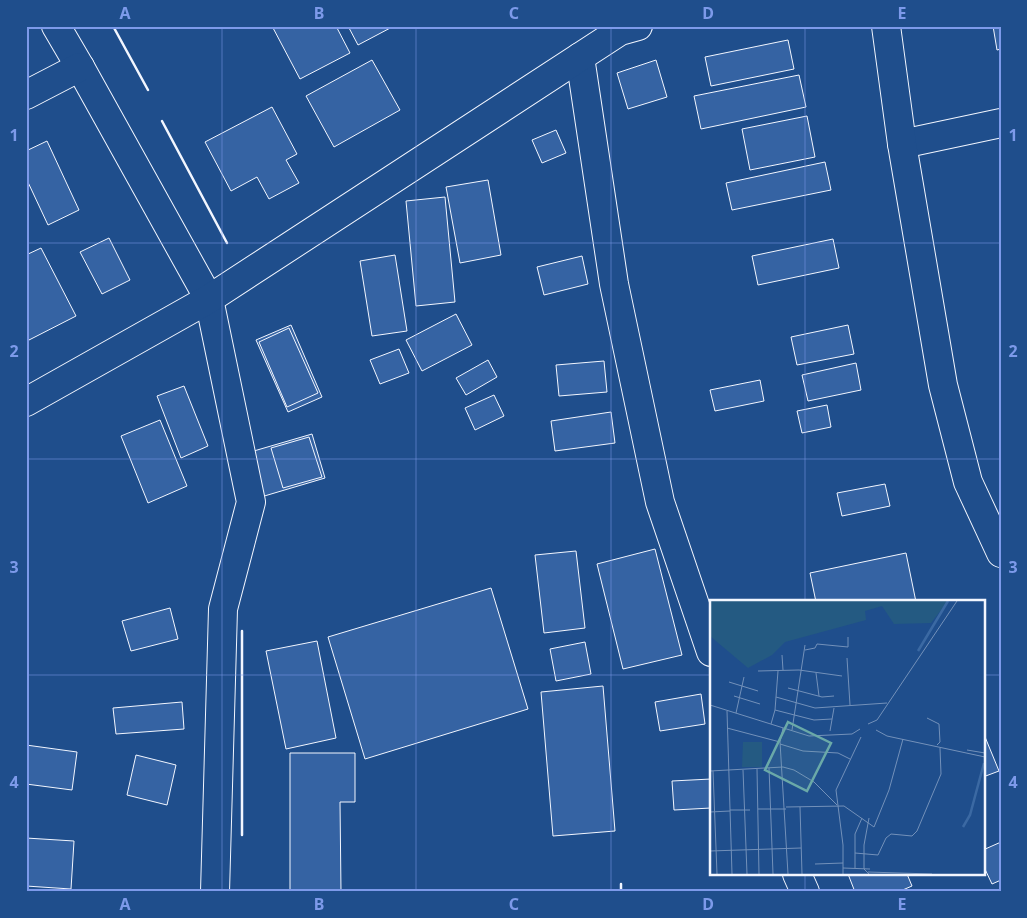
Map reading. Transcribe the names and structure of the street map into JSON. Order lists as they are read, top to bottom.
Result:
{
  "grid": {
    "columns": [
      "A",
      "B",
      "C",
      "D",
      "E"
    ],
    "rows": [
      "1",
      "2",
      "3",
      "4"
    ]
  }
}
